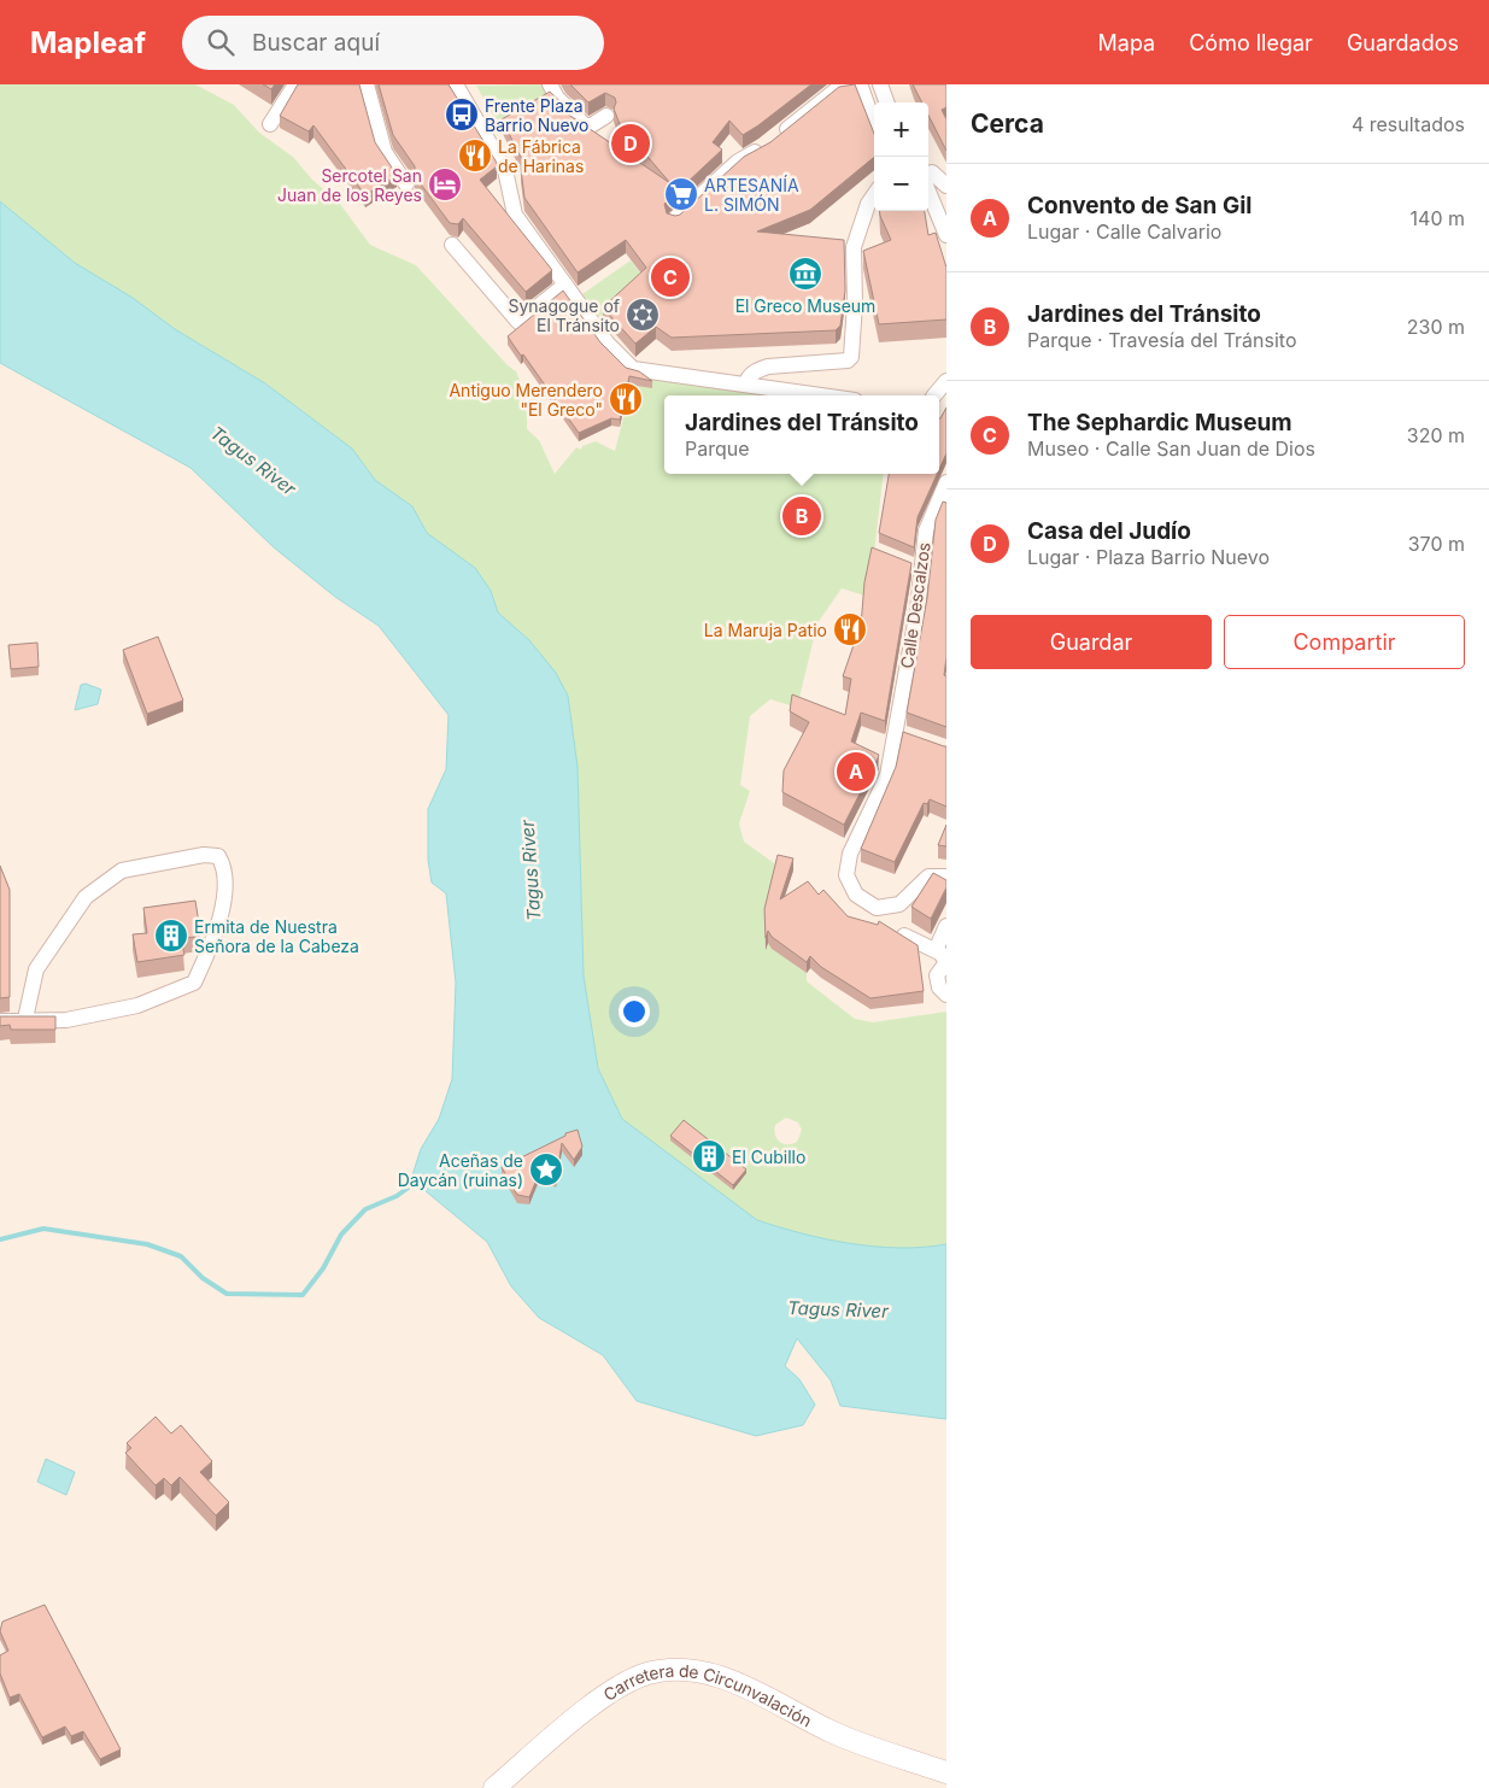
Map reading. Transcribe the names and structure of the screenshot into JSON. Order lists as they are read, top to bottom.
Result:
{
  "streets": {
    "main road": ["Carretera de Circunvalación"],
    "street": ["Calle Descalzos"]
  },
  "water": ["Tagus River"],
  "places": {
    "bus stop": ["Frente Plaza Barrio Nuevo"],
    "restaurant": ["La Fábrica de Harinas", "Antiguo Merendero \"El Greco\"", "La Maruja Patio"],
    "hotel": ["Sercotel San Juan de los Reyes"],
    "supermarket": ["ARTESANÍA L. SIMÓN"],
    "museum": ["El Greco Museum"],
    "synagogue": ["Synagogue of El Tránsito"],
    "building": ["Ermita de Nuestra Señora de la Cabeza", "El Cubillo"],
    "place": ["Aceñas de Daycán (ruinas)"]
  },
  "page": {
    "header": "Mapleaf",
    "search": "Buscar aquí",
    "nav": ["Mapa", "Cómo llegar", "Guardados"],
    "heading": ["Cerca", "4 resultados"],
    "map_buttons": ["+", "−"],
    "pins": [
      "D",
      "C",
      "B",
      "A"
    ],
    "list": [
      {
        "mark": "A",
        "name": "Convento de San Gil",
        "note": "Lugar · Calle Calvario",
        "value": "140 m"
      },
      {
        "mark": "B",
        "name": "Jardines del Tránsito",
        "note": "Parque · Travesía del Tránsito",
        "value": "230 m"
      },
      {
        "mark": "C",
        "name": "The Sephardic Museum",
        "note": "Museo · Calle San Juan de Dios",
        "value": "320 m"
      },
      {
        "mark": "D",
        "name": "Casa del Judío",
        "note": "Lugar · Plaza Barrio Nuevo",
        "value": "370 m"
      }
    ],
    "popup": ["Jardines del Tránsito", "Parque"],
    "buttons": ["Guardar", "Compartir"]
  }
}
